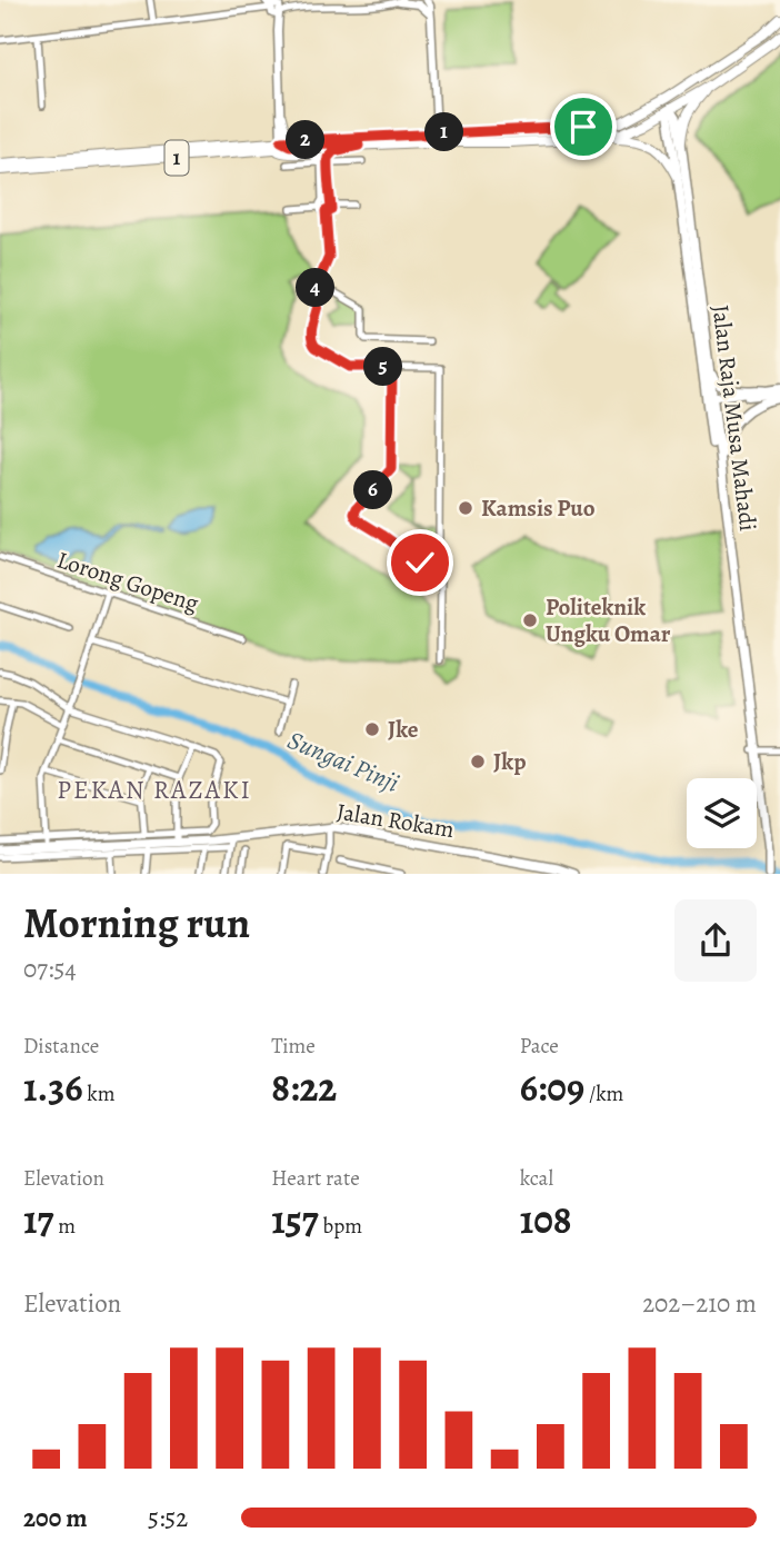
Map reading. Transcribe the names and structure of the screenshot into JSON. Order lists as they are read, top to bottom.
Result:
{
  "streets": {
    "main road": ["1", "Jalan Raja Musa Mahadi", "Jalan Rokam"],
    "street": ["Lorong Gopeng"]
  },
  "districts": ["PEKAN RAZAKI"],
  "water": ["Sungai Pinji"],
  "places": [
    "Kamsis Puo",
    "Politeknik Ungku Omar",
    "Jke",
    "Jkp"
  ],
  "page": {
    "pins": [
      "1",
      "2",
      "4",
      "5",
      "6"
    ],
    "heading": ["Morning run", "07:54"],
    "stats": [
      ["Distance", "1.36 km"],
      ["Time", "8:22"],
      ["Pace", "6:09 /km"],
      ["Elevation", "17 m"],
      ["Heart rate", "157 bpm"],
      ["kcal", "108"]
    ],
    "chart": ["Elevation", "202–210 m"],
    "list": [
      {
        "name": "200 m",
        "note": "5:52"
      }
    ]
  }
}
